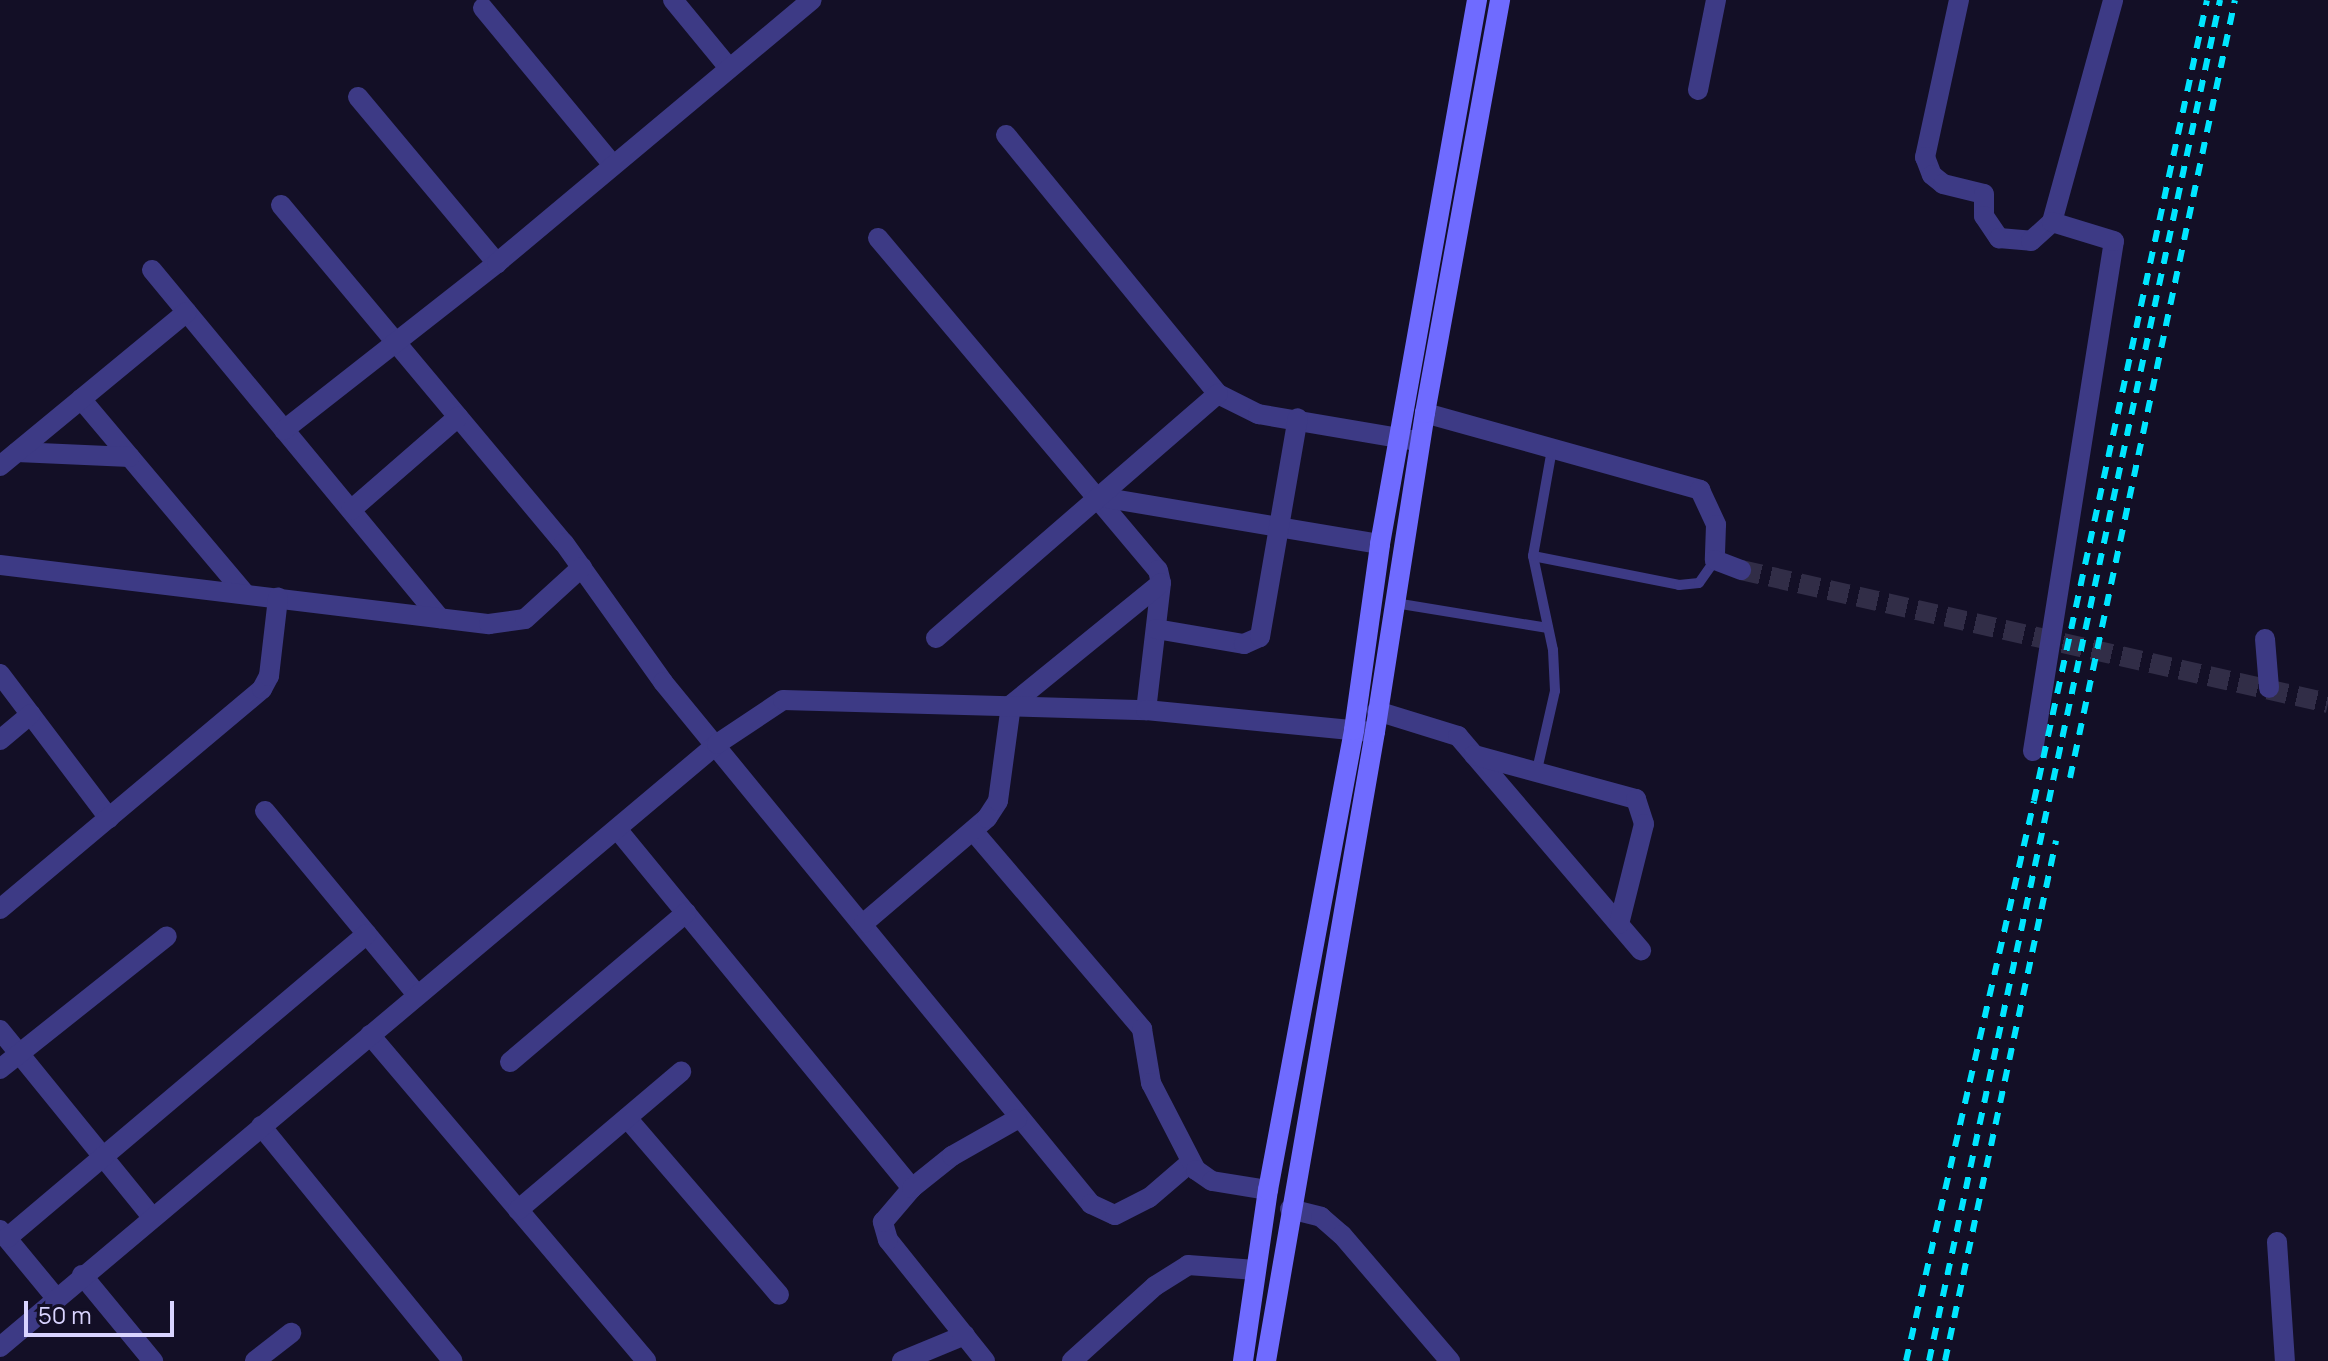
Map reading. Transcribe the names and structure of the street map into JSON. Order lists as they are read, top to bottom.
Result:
{
  "scale_bar": "50 m"
}
